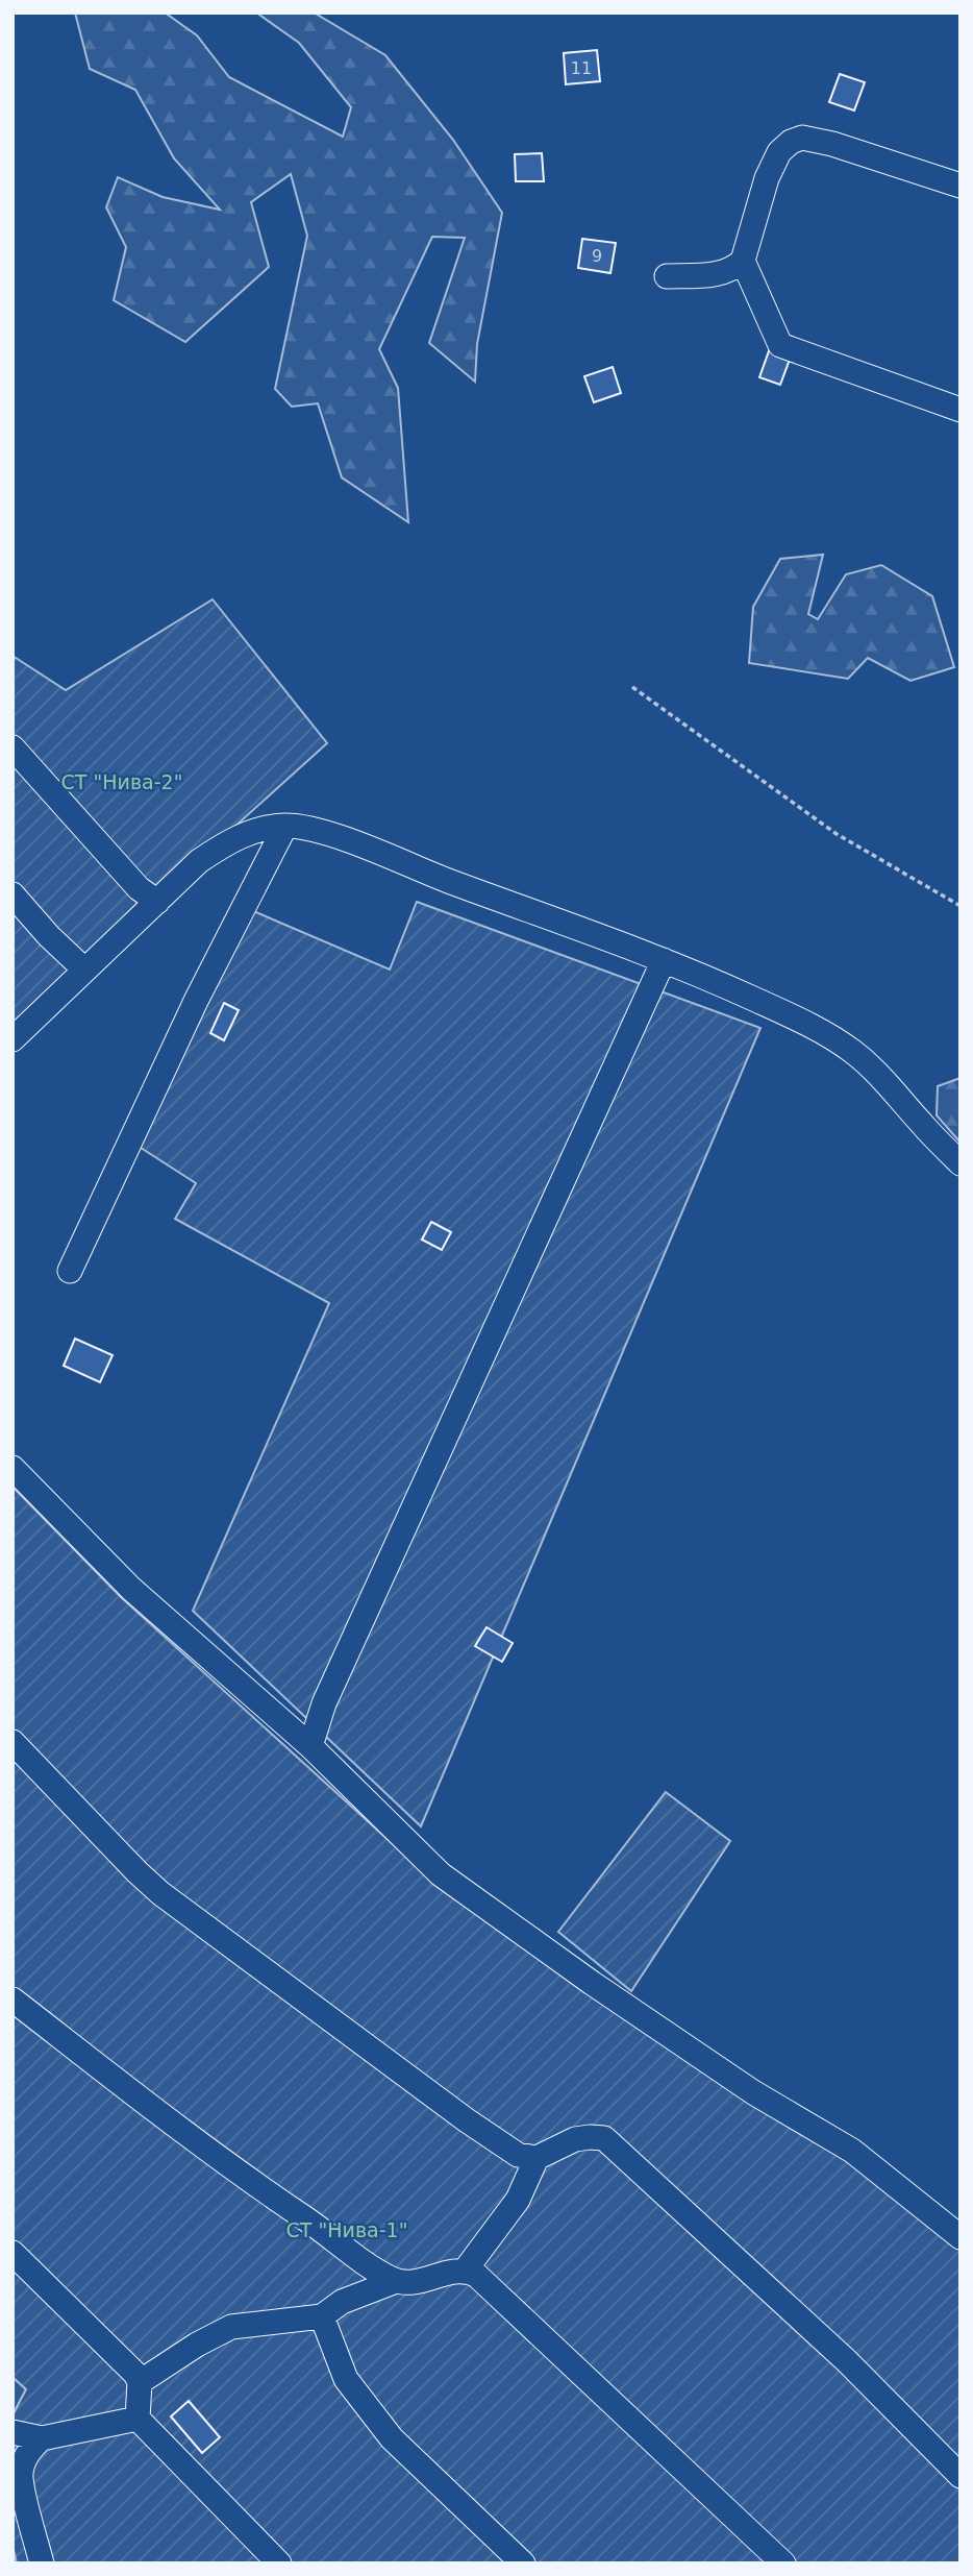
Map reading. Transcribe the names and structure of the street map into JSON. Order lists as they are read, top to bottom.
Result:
{
  "parks": ["СТ \"Нива-2\"", "СТ \"Нива-1\""],
  "house_numbers": ["11", "9"]
}
